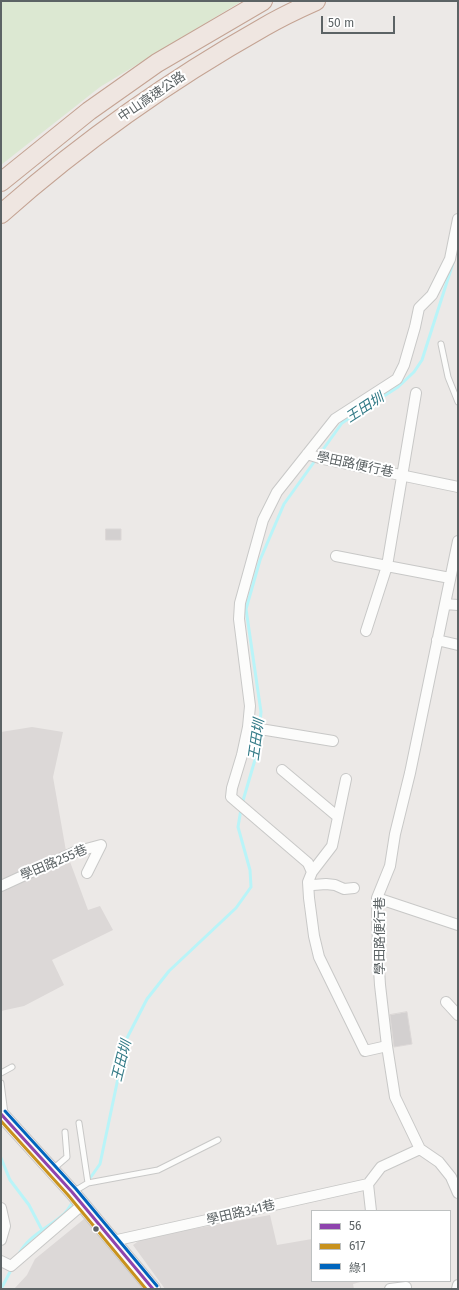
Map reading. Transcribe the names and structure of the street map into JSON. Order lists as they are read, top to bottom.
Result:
{
  "streets": {
    "highway": ["中山高速公路"],
    "street": ["學田路便行巷", "學田路255巷", "學田路341巷"]
  },
  "water": ["王田圳"],
  "lines": ["transit line 綠1", "transit line 56", "transit line 617"],
  "legend": ["56", "617", "綠1"],
  "scale_bar": "50 m"
}
